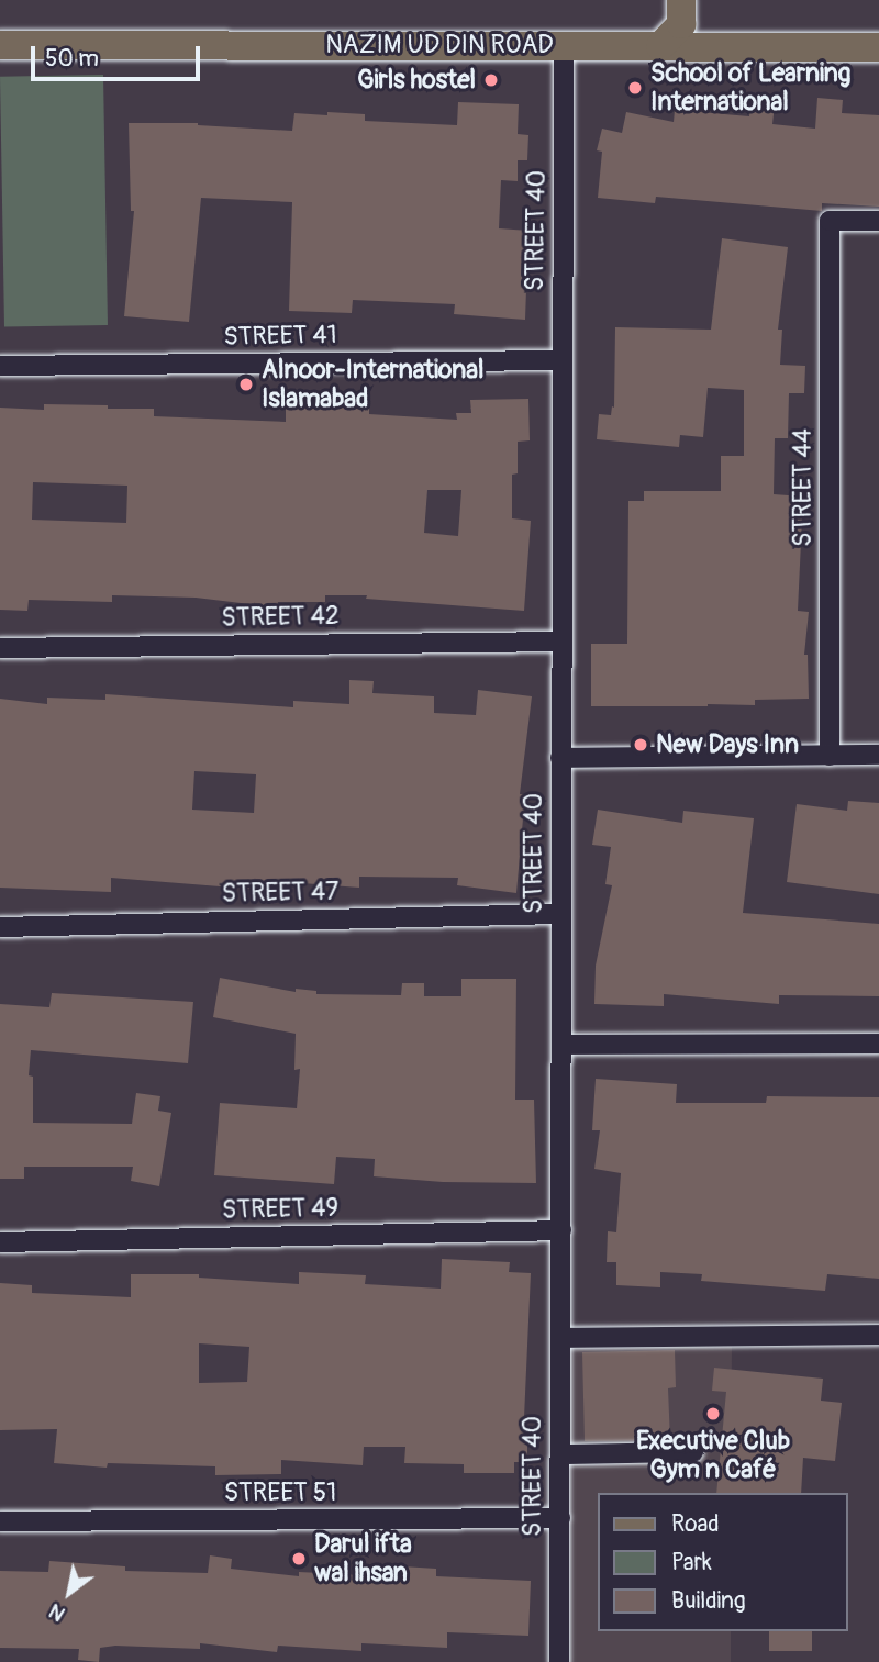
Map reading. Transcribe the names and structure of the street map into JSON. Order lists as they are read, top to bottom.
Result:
{
  "streets": {
    "main road": ["NAZIM UD DIN ROAD"],
    "street": [
      "STREET 40",
      "STREET 41",
      "STREET 44",
      "STREET 42",
      "STREET 47",
      "STREET 49",
      "STREET 51"
    ]
  },
  "crossings": [
    ["NAZIM UD DIN ROAD", "STREET 40"],
    ["STREET 40", "STREET 41"],
    ["STREET 40", "STREET 42"],
    ["STREET 40", "STREET 47"],
    ["STREET 40", "STREET 49"],
    ["STREET 40", "STREET 51"]
  ],
  "places": [
    "Girls hostel",
    "School of Learning International",
    "Alnoor-International Islamabad",
    "New Days Inn",
    "Executive Club Gym n Café",
    "Darul ifta wal ihsan"
  ],
  "legend": ["Road", "Park", "Building"],
  "scale_bar": "50 m",
  "north": "bottom left"
}
